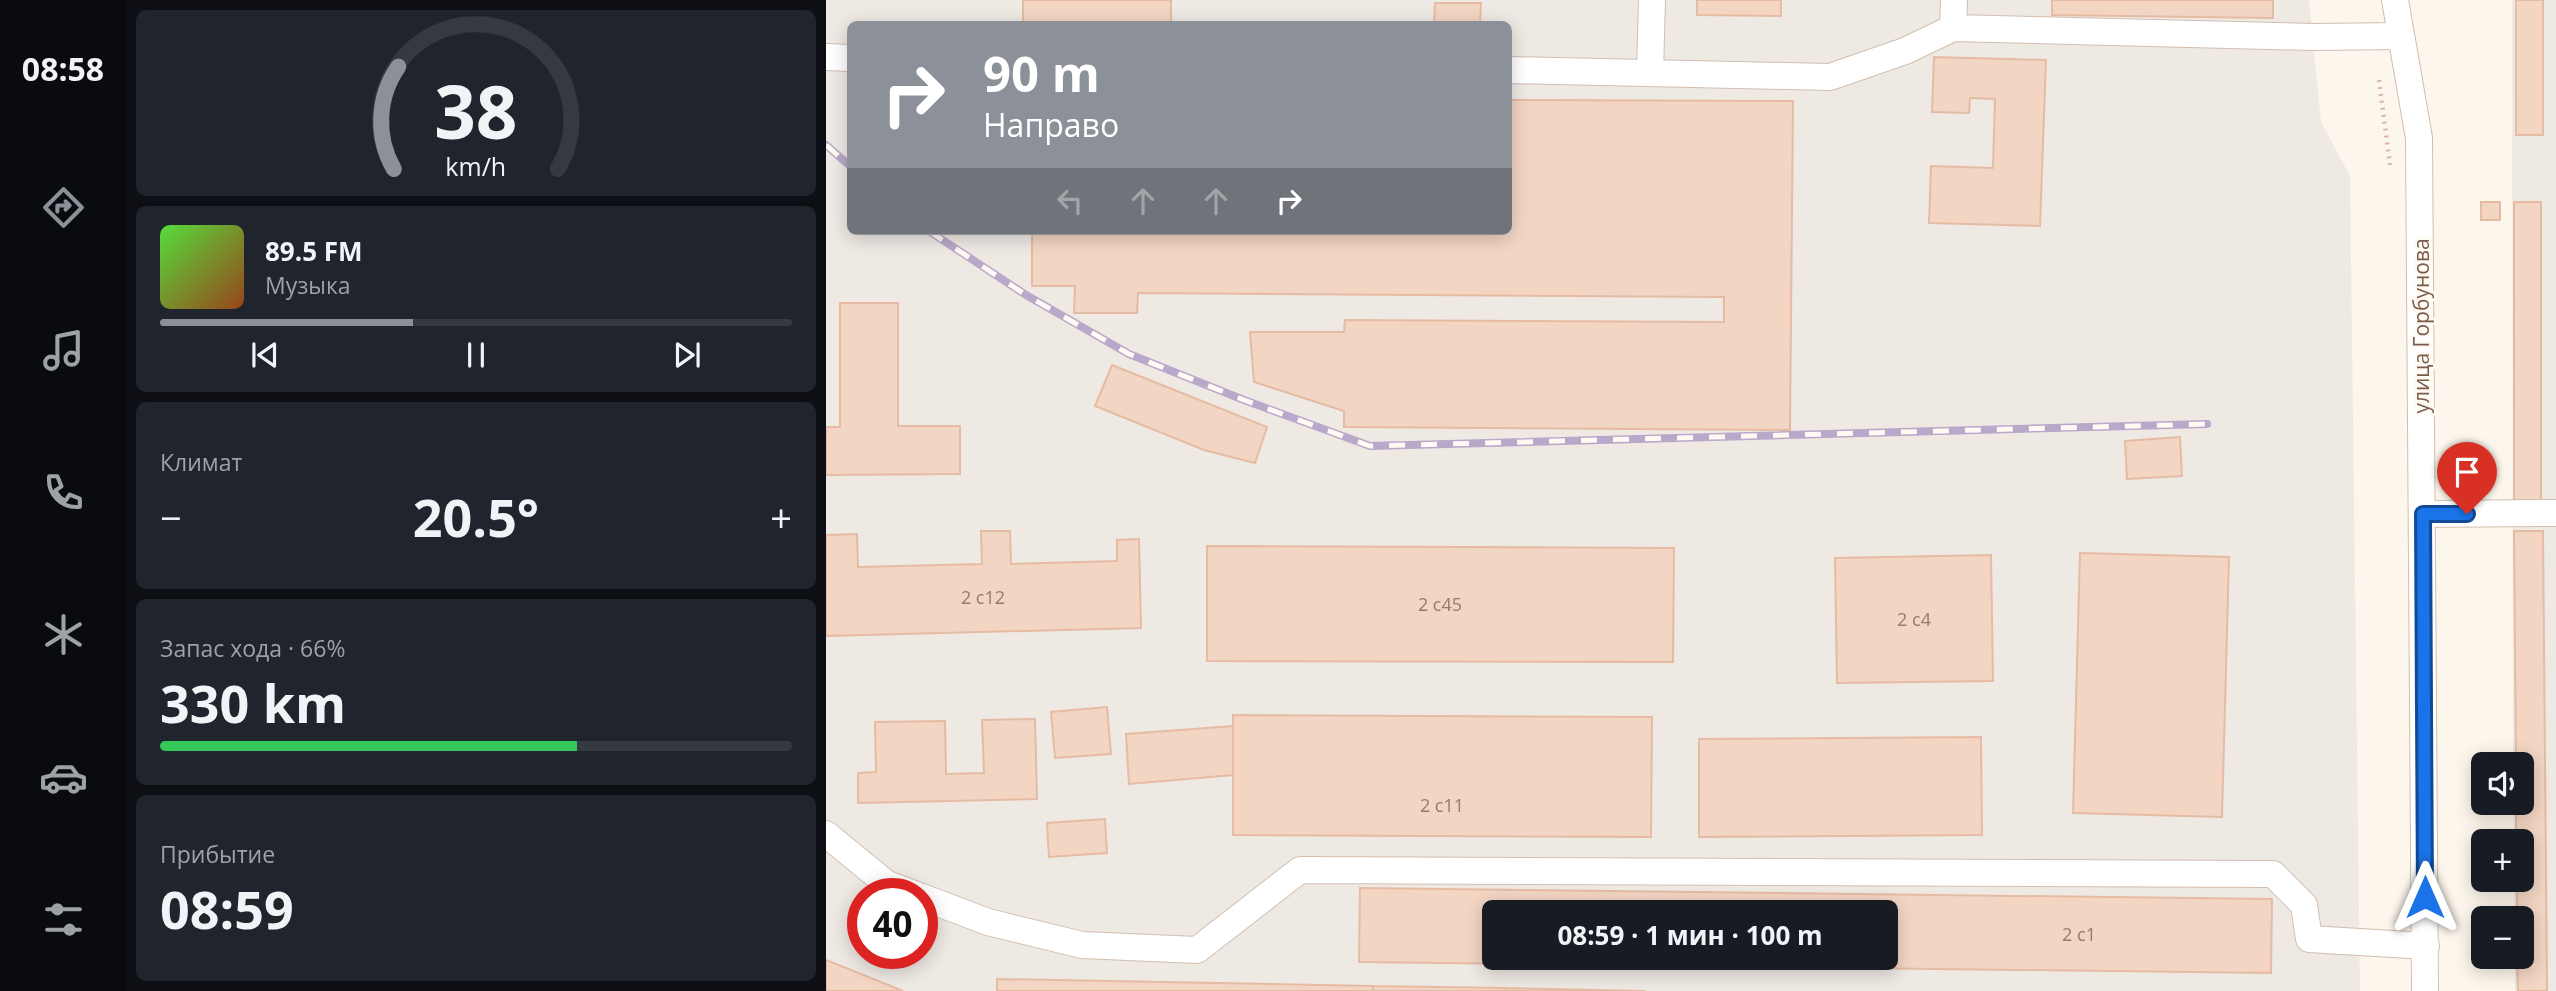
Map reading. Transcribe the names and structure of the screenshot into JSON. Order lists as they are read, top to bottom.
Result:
{
  "streets": {
    "street": ["улица Горбунова"]
  },
  "house_numbers": [
    "2 с12",
    "2 с45",
    "2 с4",
    "2 с11",
    "2 с1"
  ],
  "page": {
    "tabs": "08:58",
    "turn": ["90 m", "Направо"],
    "song": ["89.5 FM", "Музыка"],
    "tile": [
      "Климат",
      ["Запас хода · 66%", "330 km"],
      ["Прибытие", "08:59"]
    ],
    "heat": ["−", "20.5°", "+"],
    "map_buttons": ["+", "−"],
    "limit": "40",
    "trip": "08:59 · 1 мин · 100 m",
    "gauge": ["38", "km/h"]
  }
}
